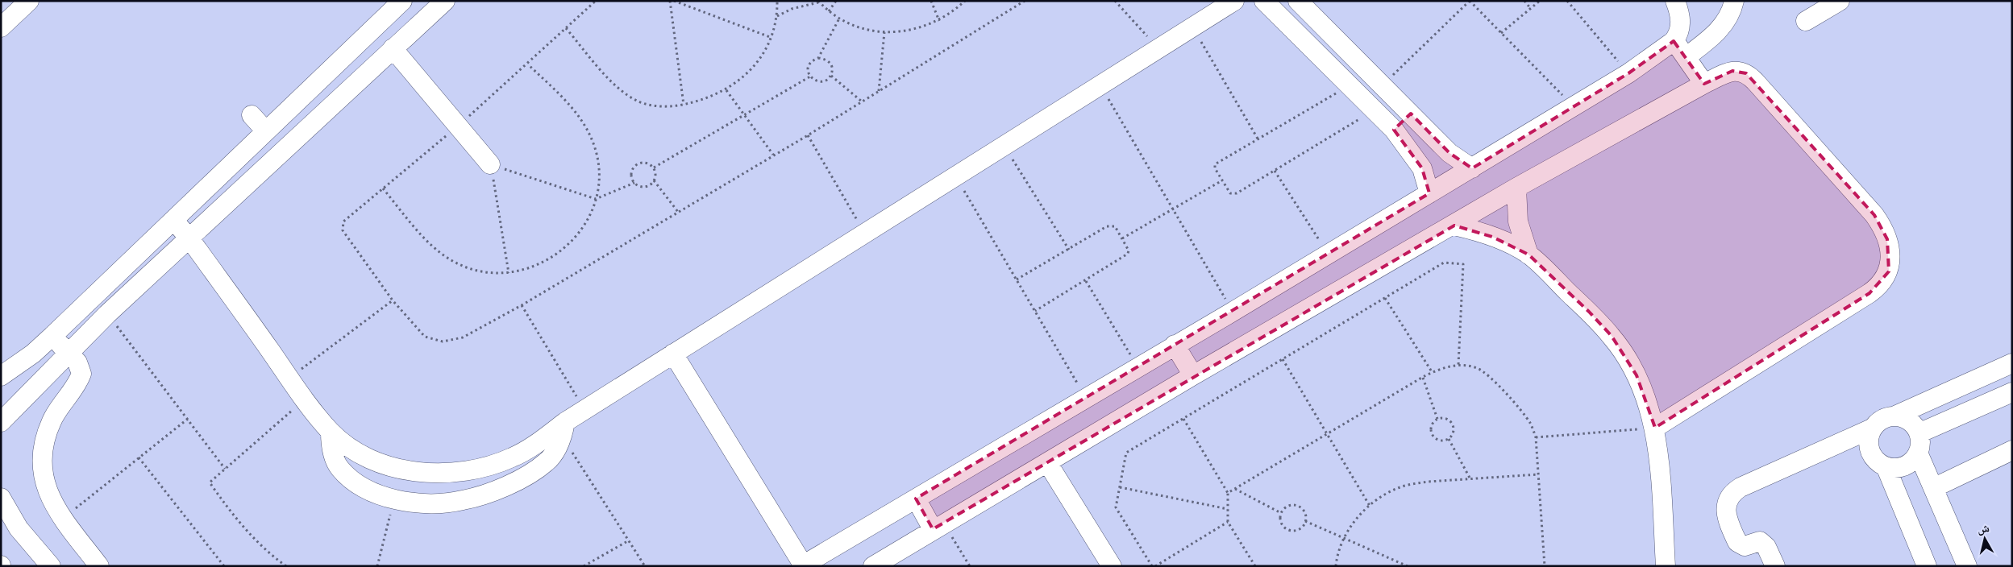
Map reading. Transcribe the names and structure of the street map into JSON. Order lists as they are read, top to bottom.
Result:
{
  "north": "top"
}
